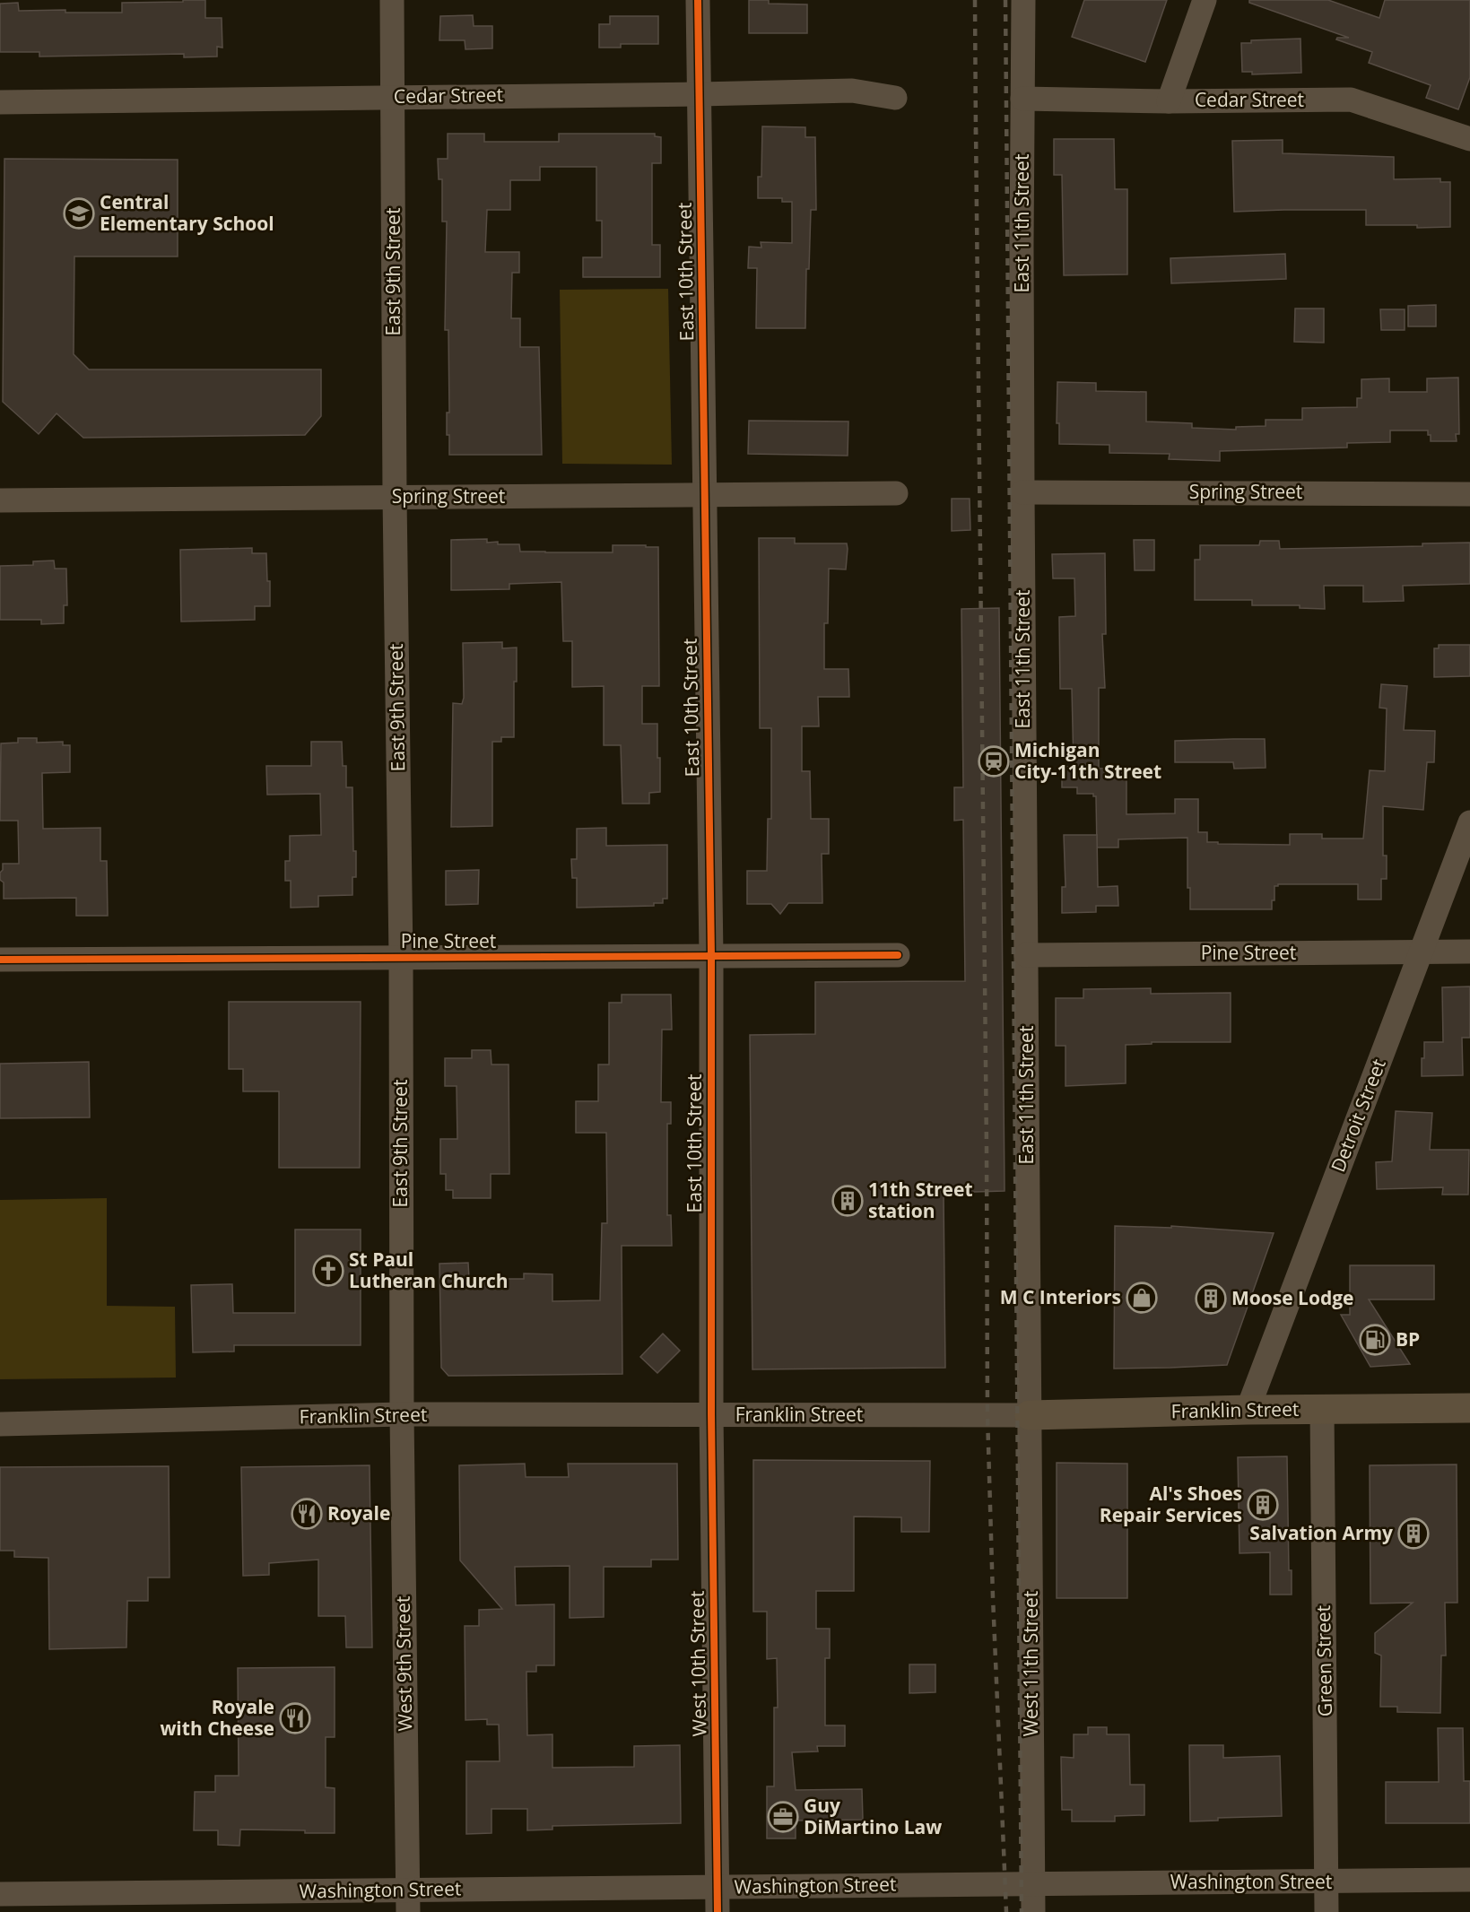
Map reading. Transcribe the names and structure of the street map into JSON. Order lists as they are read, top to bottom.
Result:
{
  "streets": {
    "main road": ["Franklin Street"],
    "street": [
      "Cedar Street",
      "East 11th Street",
      "East 9th Street",
      "East 10th Street",
      "Spring Street",
      "Pine Street",
      "Detroit Street",
      "Green Street",
      "West 9th Street",
      "West 10th Street",
      "West 11th Street",
      "Washington Street"
    ]
  },
  "crossings": [
    ["Cedar Street", "East 11th Street"],
    ["Cedar Street", "East 9th Street"],
    ["Cedar Street", "East 10th Street"],
    ["East 11th Street", "Spring Street"],
    ["East 11th Street", "Pine Street"],
    ["East 11th Street", "Franklin Street"],
    ["East 11th Street", "West 11th Street"],
    ["East 9th Street", "Spring Street"],
    ["East 9th Street", "Pine Street"],
    ["East 9th Street", "Franklin Street"],
    ["East 9th Street", "West 9th Street"],
    ["East 10th Street", "Spring Street"],
    ["East 10th Street", "Pine Street"],
    ["East 10th Street", "Franklin Street"],
    ["East 10th Street", "West 10th Street"],
    ["Pine Street", "Detroit Street"],
    ["Detroit Street", "Franklin Street"],
    ["Franklin Street", "Green Street"],
    ["Franklin Street", "West 9th Street"],
    ["Franklin Street", "West 10th Street"],
    ["Franklin Street", "West 11th Street"],
    ["Green Street", "Washington Street"],
    ["West 9th Street", "Washington Street"],
    ["West 10th Street", "Washington Street"],
    ["West 11th Street", "Washington Street"]
  ],
  "places": {
    "school or university": ["Central Elementary School"],
    "station": ["Michigan City-11th Street"],
    "building": [
      "11th Street station",
      "Moose Lodge",
      "Al's Shoes Repair Services",
      "Salvation Army"
    ],
    "church": ["St Paul Lutheran Church"],
    "shop": ["M C Interiors"],
    "fuel station": ["BP"],
    "restaurant": ["Royale", "Royale with Cheese"],
    "office": ["Guy DiMartino Law"]
  }
}
